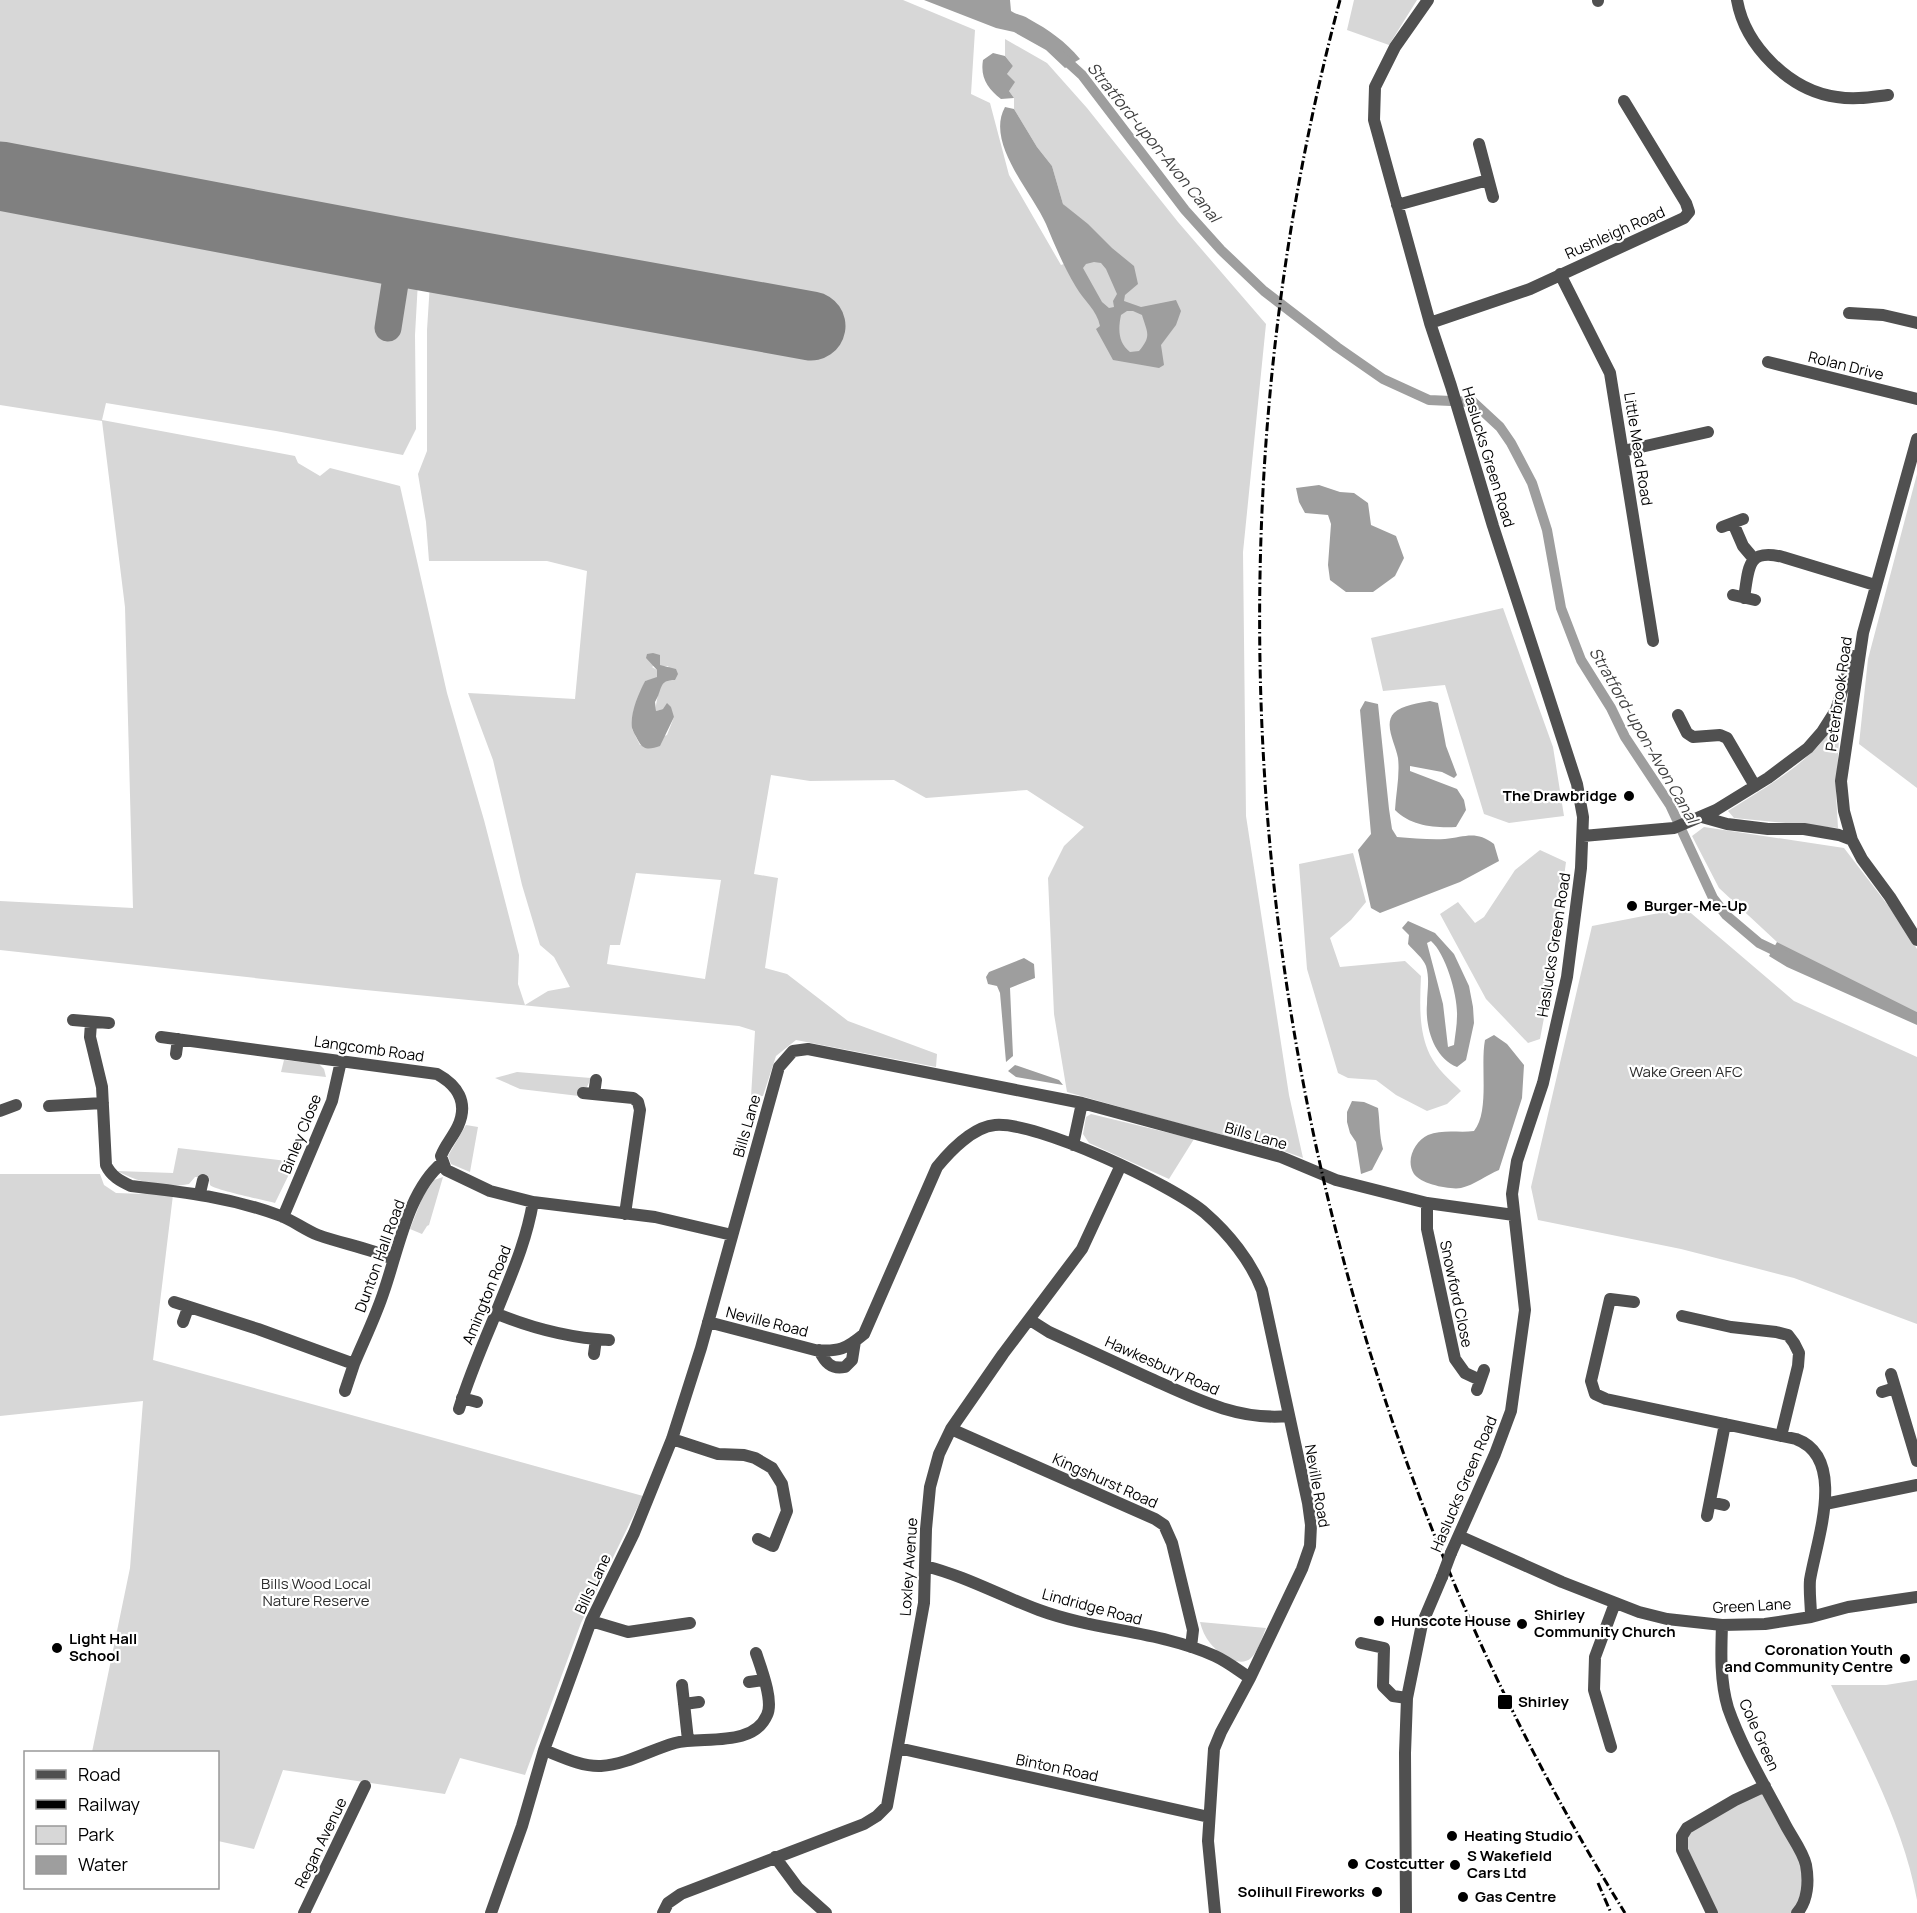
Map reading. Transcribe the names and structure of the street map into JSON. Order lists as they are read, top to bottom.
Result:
{
  "streets": {
    "street": [
      "Rushleigh Road",
      "Rolan Drive",
      "Little Mead Road",
      "Haslucks Green Road",
      "Peterbrook Road",
      "Langcomb Road",
      "Bills Lane",
      "Binley Close",
      "Dunton Hall Road",
      "Snowford Close",
      "Amington Road",
      "Neville Road",
      "Hawkesbury Road",
      "Kingshurst Road",
      "Loxley Avenue",
      "Green Lane",
      "Lindridge Road",
      "Cole Green",
      "Binton Road",
      "Regan Avenue"
    ]
  },
  "crossings": [
    ["Rushleigh Road", "Little Mead Road"],
    ["Rushleigh Road", "Haslucks Green Road"],
    ["Haslucks Green Road", "Bills Lane"],
    ["Haslucks Green Road", "Green Lane"],
    ["Langcomb Road", "Binley Close"],
    ["Langcomb Road", "Dunton Hall Road"],
    ["Bills Lane", "Snowford Close"],
    ["Bills Lane", "Neville Road"],
    ["Neville Road", "Hawkesbury Road"],
    ["Neville Road", "Loxley Avenue"],
    ["Neville Road", "Lindridge Road"],
    ["Neville Road", "Binton Road"],
    ["Hawkesbury Road", "Loxley Avenue"],
    ["Kingshurst Road", "Loxley Avenue"],
    ["Kingshurst Road", "Lindridge Road"],
    ["Loxley Avenue", "Lindridge Road"],
    ["Loxley Avenue", "Binton Road"],
    ["Green Lane", "Cole Green"]
  ],
  "water": ["Stratford-upon-Avon Canal"],
  "parks": ["Wake Green AFC", "Bills Wood Local Nature Reserve"],
  "places": {
    "other": [
      "The Drawbridge",
      "Burger-Me-Up",
      "Hunscote House",
      "Shirley Community Church",
      "Light Hall School",
      "Coronation Youth and Community Centre",
      "Heating Studio",
      "Costcutter",
      "S Wakefield Cars Ltd",
      "Solihull Fireworks",
      "Gas Centre"
    ],
    "transit": ["Shirley"]
  },
  "legend": [
    "Road",
    "Railway",
    "Park",
    "Water"
  ]
}
